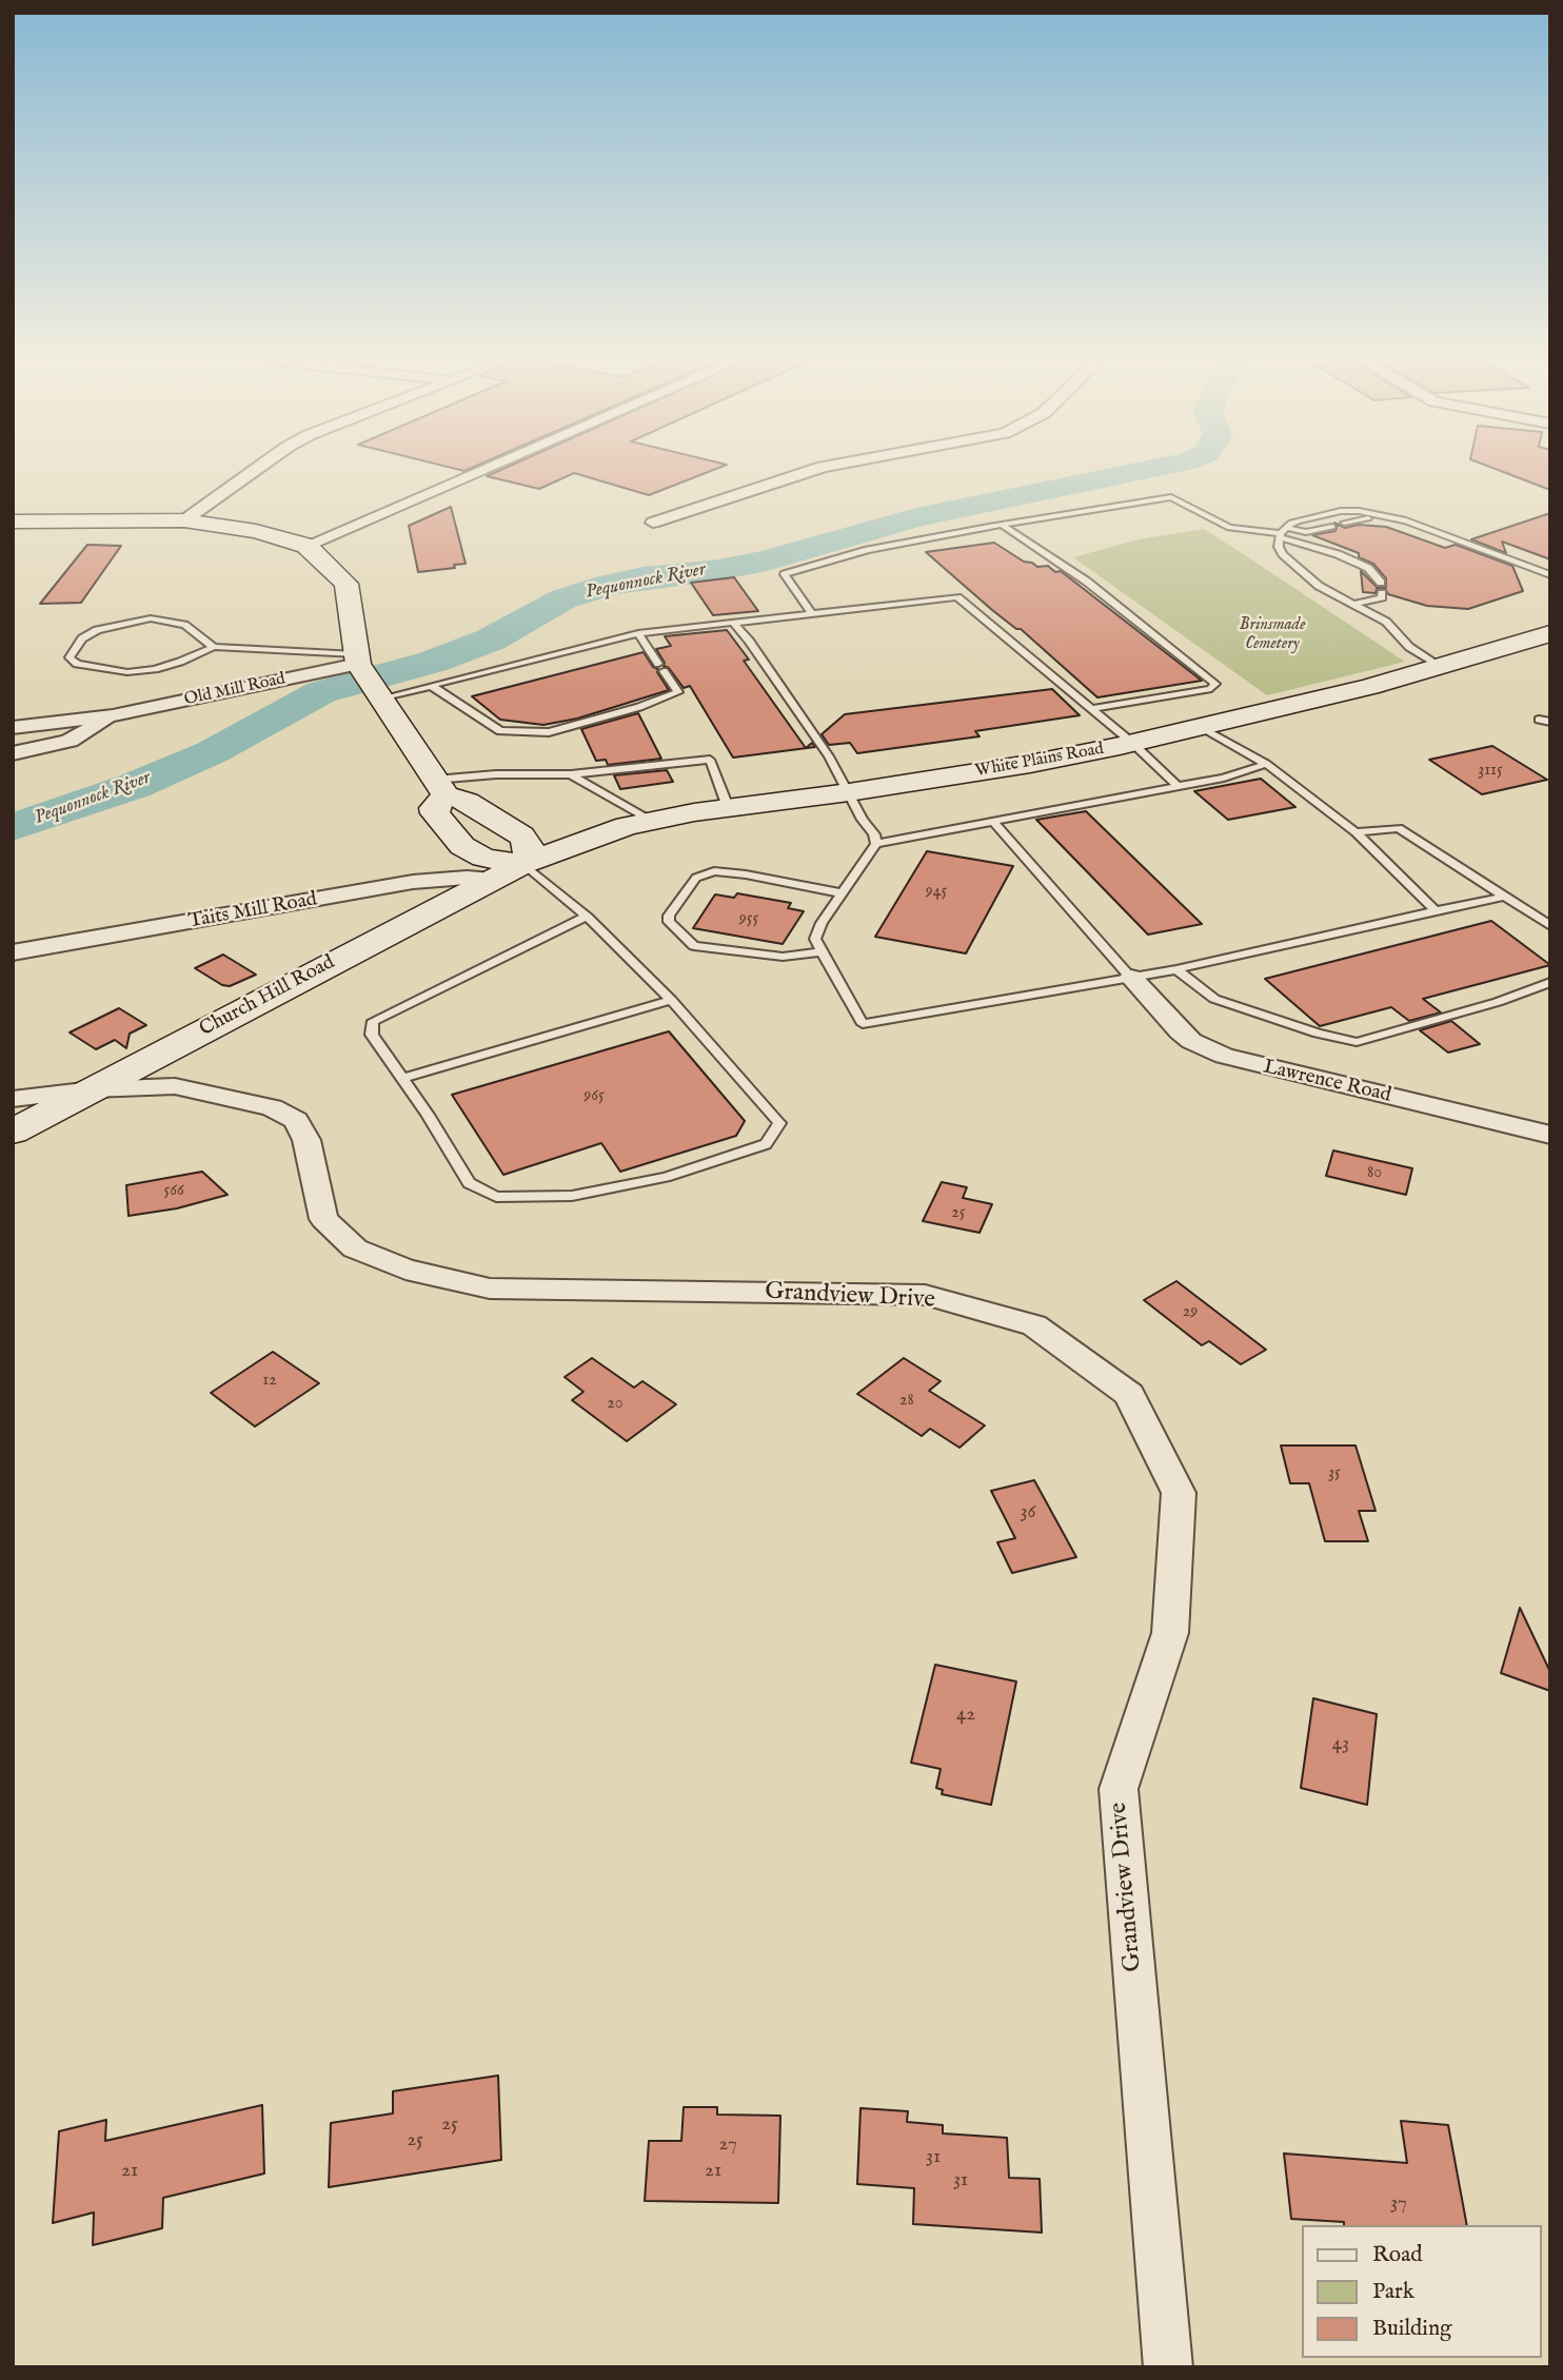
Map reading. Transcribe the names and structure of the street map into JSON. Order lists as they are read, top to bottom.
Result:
{
  "streets": {
    "main road": ["White Plains Road", "Church Hill Road"],
    "street": [
      "Old Mill Road",
      "Taits Mill Road",
      "Lawrence Road",
      "Grandview Drive"
    ]
  },
  "crossings": [
    ["White Plains Road", "Church Hill Road"],
    ["Taits Mill Road", "Church Hill Road"],
    ["Church Hill Road", "Grandview Drive"]
  ],
  "water": ["Pequonnock River"],
  "parks": ["Brinsmade Cemetery"],
  "house_numbers": [
    "3115",
    "945",
    "955",
    "965",
    "80",
    "566",
    "25",
    "29",
    "12",
    "28",
    "20",
    "35",
    "36",
    "42",
    "43",
    "25",
    "25",
    "27",
    "31",
    "21",
    "21",
    "31",
    "37"
  ],
  "legend": ["Road", "Park", "Building"]
}
